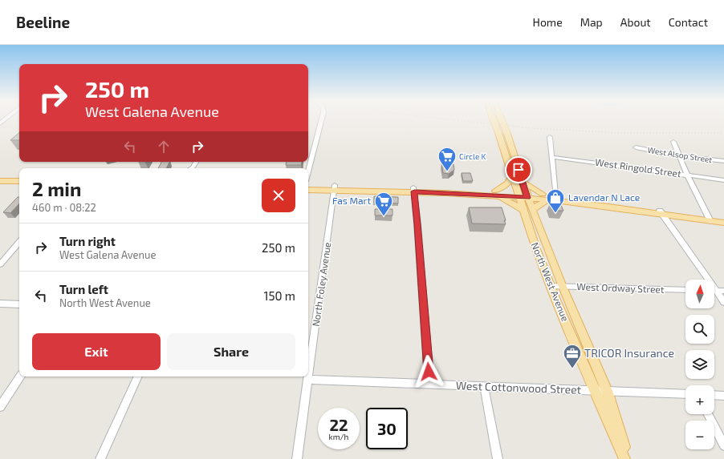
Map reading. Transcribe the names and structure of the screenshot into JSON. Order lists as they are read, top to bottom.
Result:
{
  "streets": {
    "main road": ["North West Avenue"],
    "street": [
      "West Alsop Street",
      "West Ringold Street",
      "North Foley Avenue",
      "West Ordway Street",
      "West Cottonwood Street"
    ]
  },
  "crossings": [
    ["North West Avenue", "West Ordway Street"],
    ["North West Avenue", "West Cottonwood Street"],
    ["North Foley Avenue", "West Cottonwood Street"]
  ],
  "places": {
    "supermarket": ["Circle K", "Fas Mart"],
    "shop": ["Lavendar N Lace"],
    "office": ["TRICOR Insurance"]
  },
  "north": "top",
  "page": {
    "header": "Beeline",
    "nav": [
      "Home",
      "Map",
      "About",
      "Contact"
    ],
    "turn": ["250 m", "West Galena Avenue"],
    "heading": ["2 min", "460 m · 08:22"],
    "list": [
      {
        "name": "Turn right",
        "note": "West Galena Avenue",
        "value": "250 m"
      },
      {
        "name": "Turn left",
        "note": "North West Avenue",
        "value": "150 m"
      }
    ],
    "map_buttons": ["+", "−"],
    "buttons": ["Exit", "Share"],
    "speed": "22 km/h",
    "limit": "30"
  }
}
